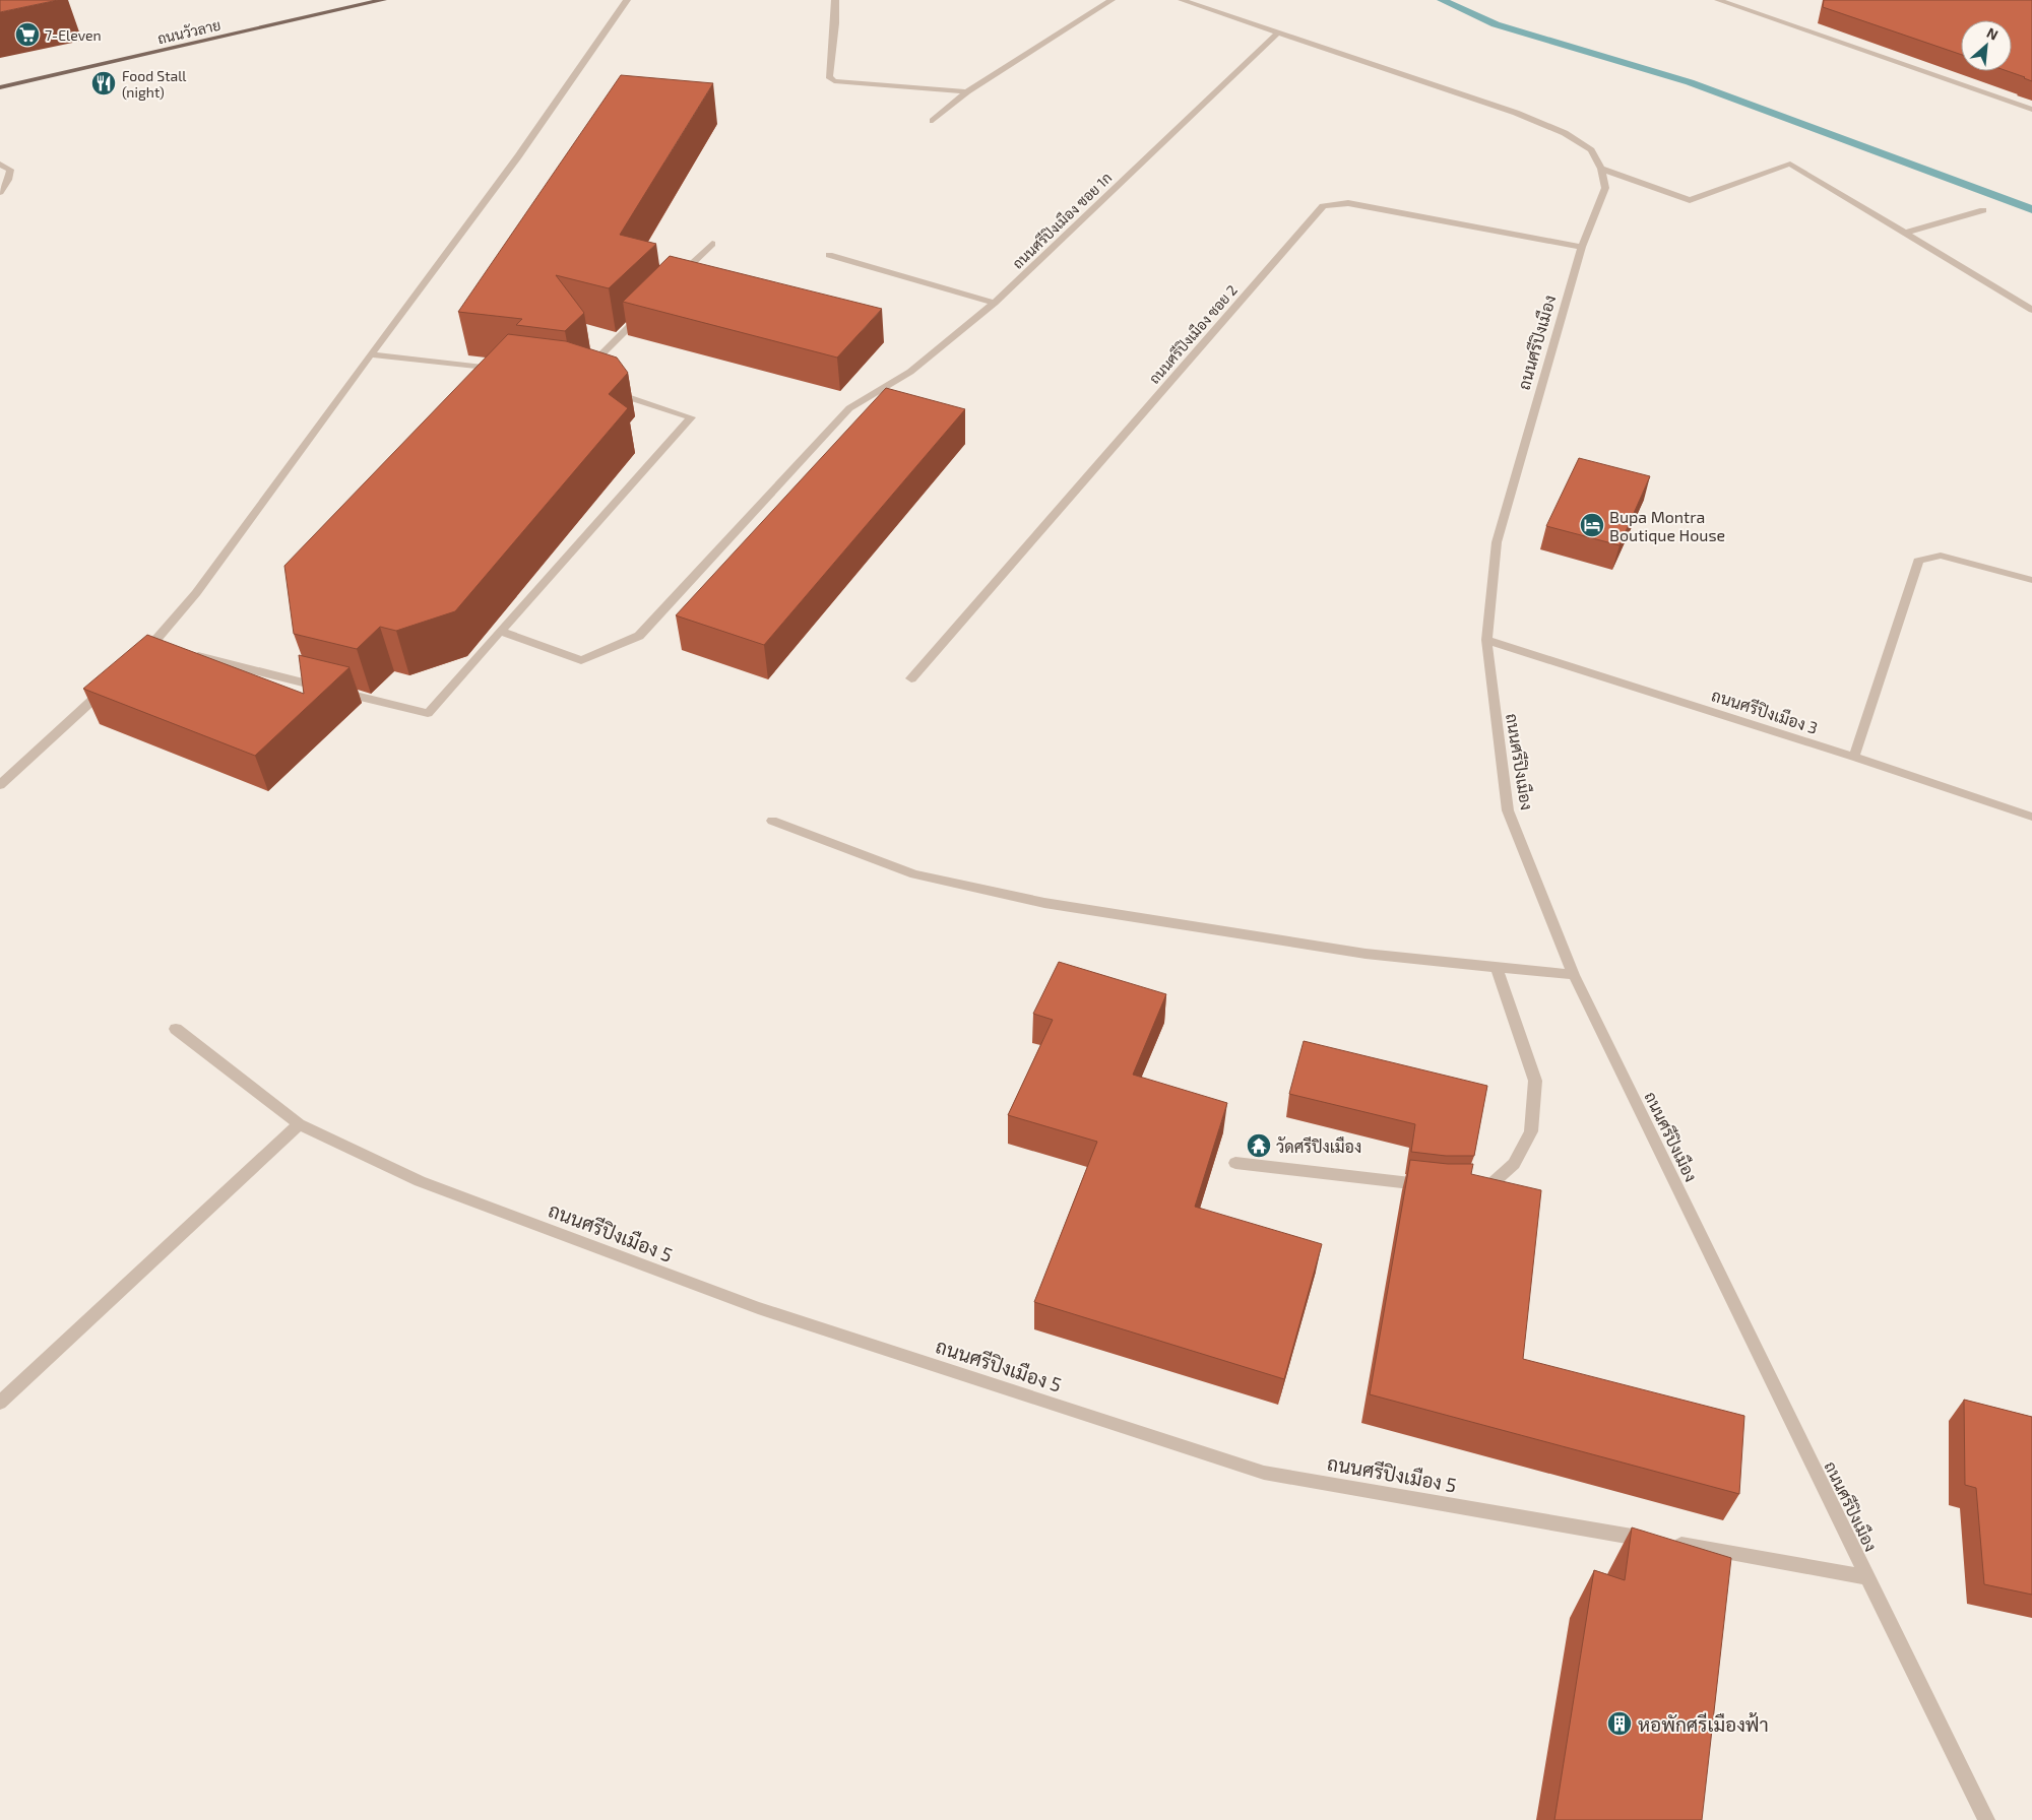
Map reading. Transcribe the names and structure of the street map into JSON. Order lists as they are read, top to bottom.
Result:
{
  "streets": {
    "main road": ["ถนนวัวลาย"],
    "street": [
      "ถนนศรีปิงเมือง ซอย 1ก",
      "ถนนศรีปิงเมือง ซอย 2",
      "ถนนศรีปิงเมือง",
      "ถนนศรีปิงเมือง 3",
      "ถนนศรีปิงเมือง 5"
    ]
  },
  "crossings": [
    ["ถนนศรีปิงเมือง ซอย 1ก", "ถนนศรีปิงเมือง"],
    ["ถนนศรีปิงเมือง ซอย 2", "ถนนศรีปิงเมือง"],
    ["ถนนศรีปิงเมือง", "ถนนศรีปิงเมือง 3"],
    ["ถนนศรีปิงเมือง", "ถนนศรีปิงเมือง 5"]
  ],
  "places": {
    "supermarket": ["7-Eleven"],
    "restaurant": ["Food Stall (night)"],
    "hotel": ["Bupa Montra Boutique House"],
    "temple": ["วัดศรีปิงเมือง"],
    "building": ["หอพักศรีเมืองฟ้า"]
  },
  "north": "top right"
}
